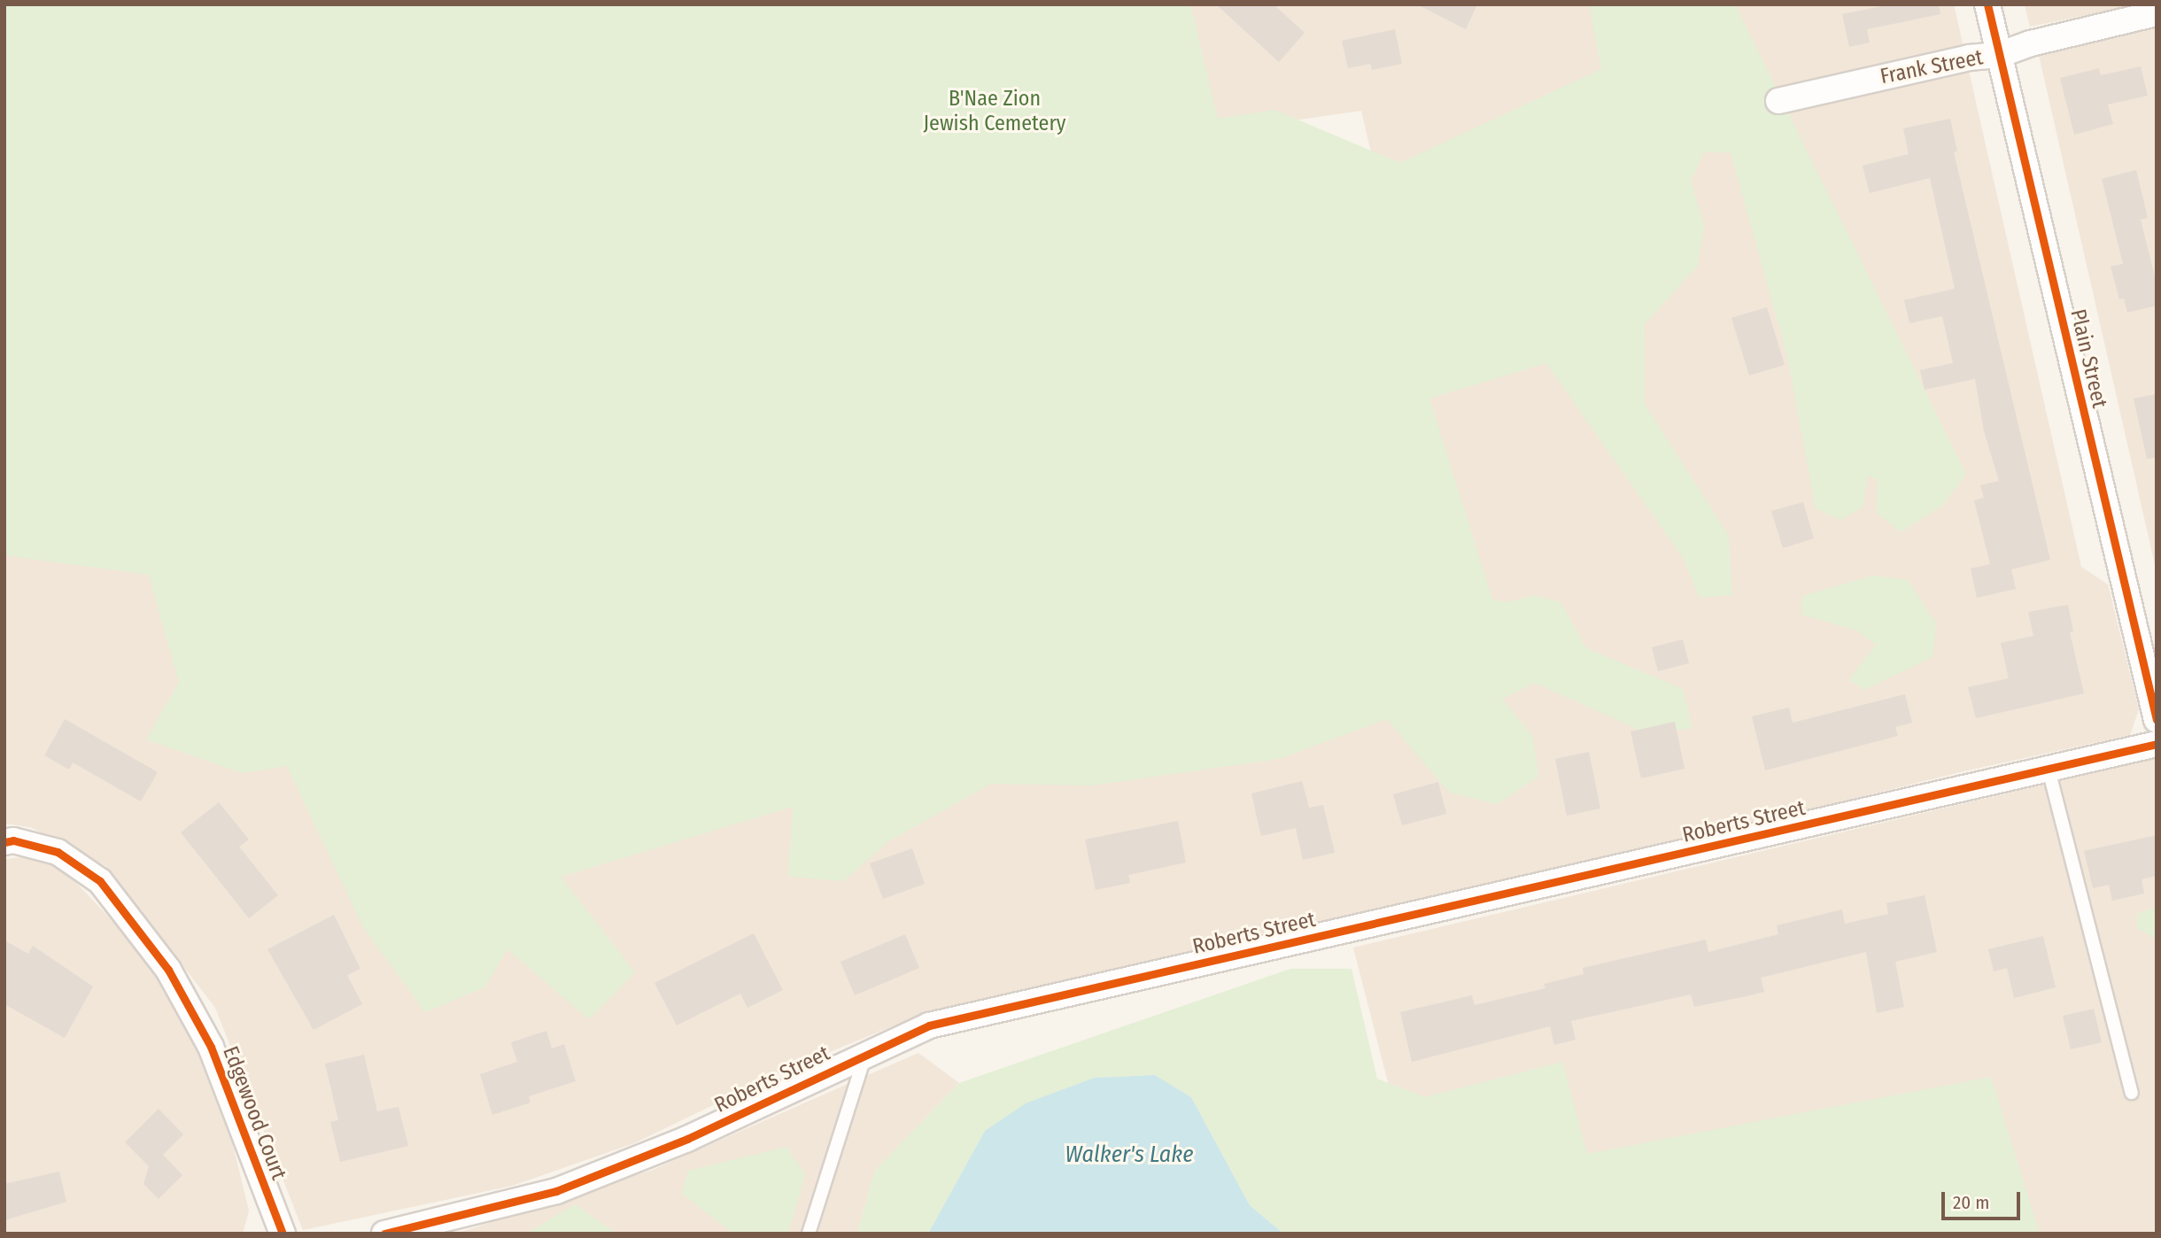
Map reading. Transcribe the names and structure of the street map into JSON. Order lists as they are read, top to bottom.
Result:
{
  "streets": {
    "street": [
      "Frank Street",
      "Plain Street",
      "Roberts Street",
      "Edgewood Court"
    ]
  },
  "crossings": [
    ["Frank Street", "Plain Street"]
  ],
  "water": ["Walker's Lake"],
  "parks": ["B'Nae Zion Jewish Cemetery"],
  "scale_bar": "20 m"
}
